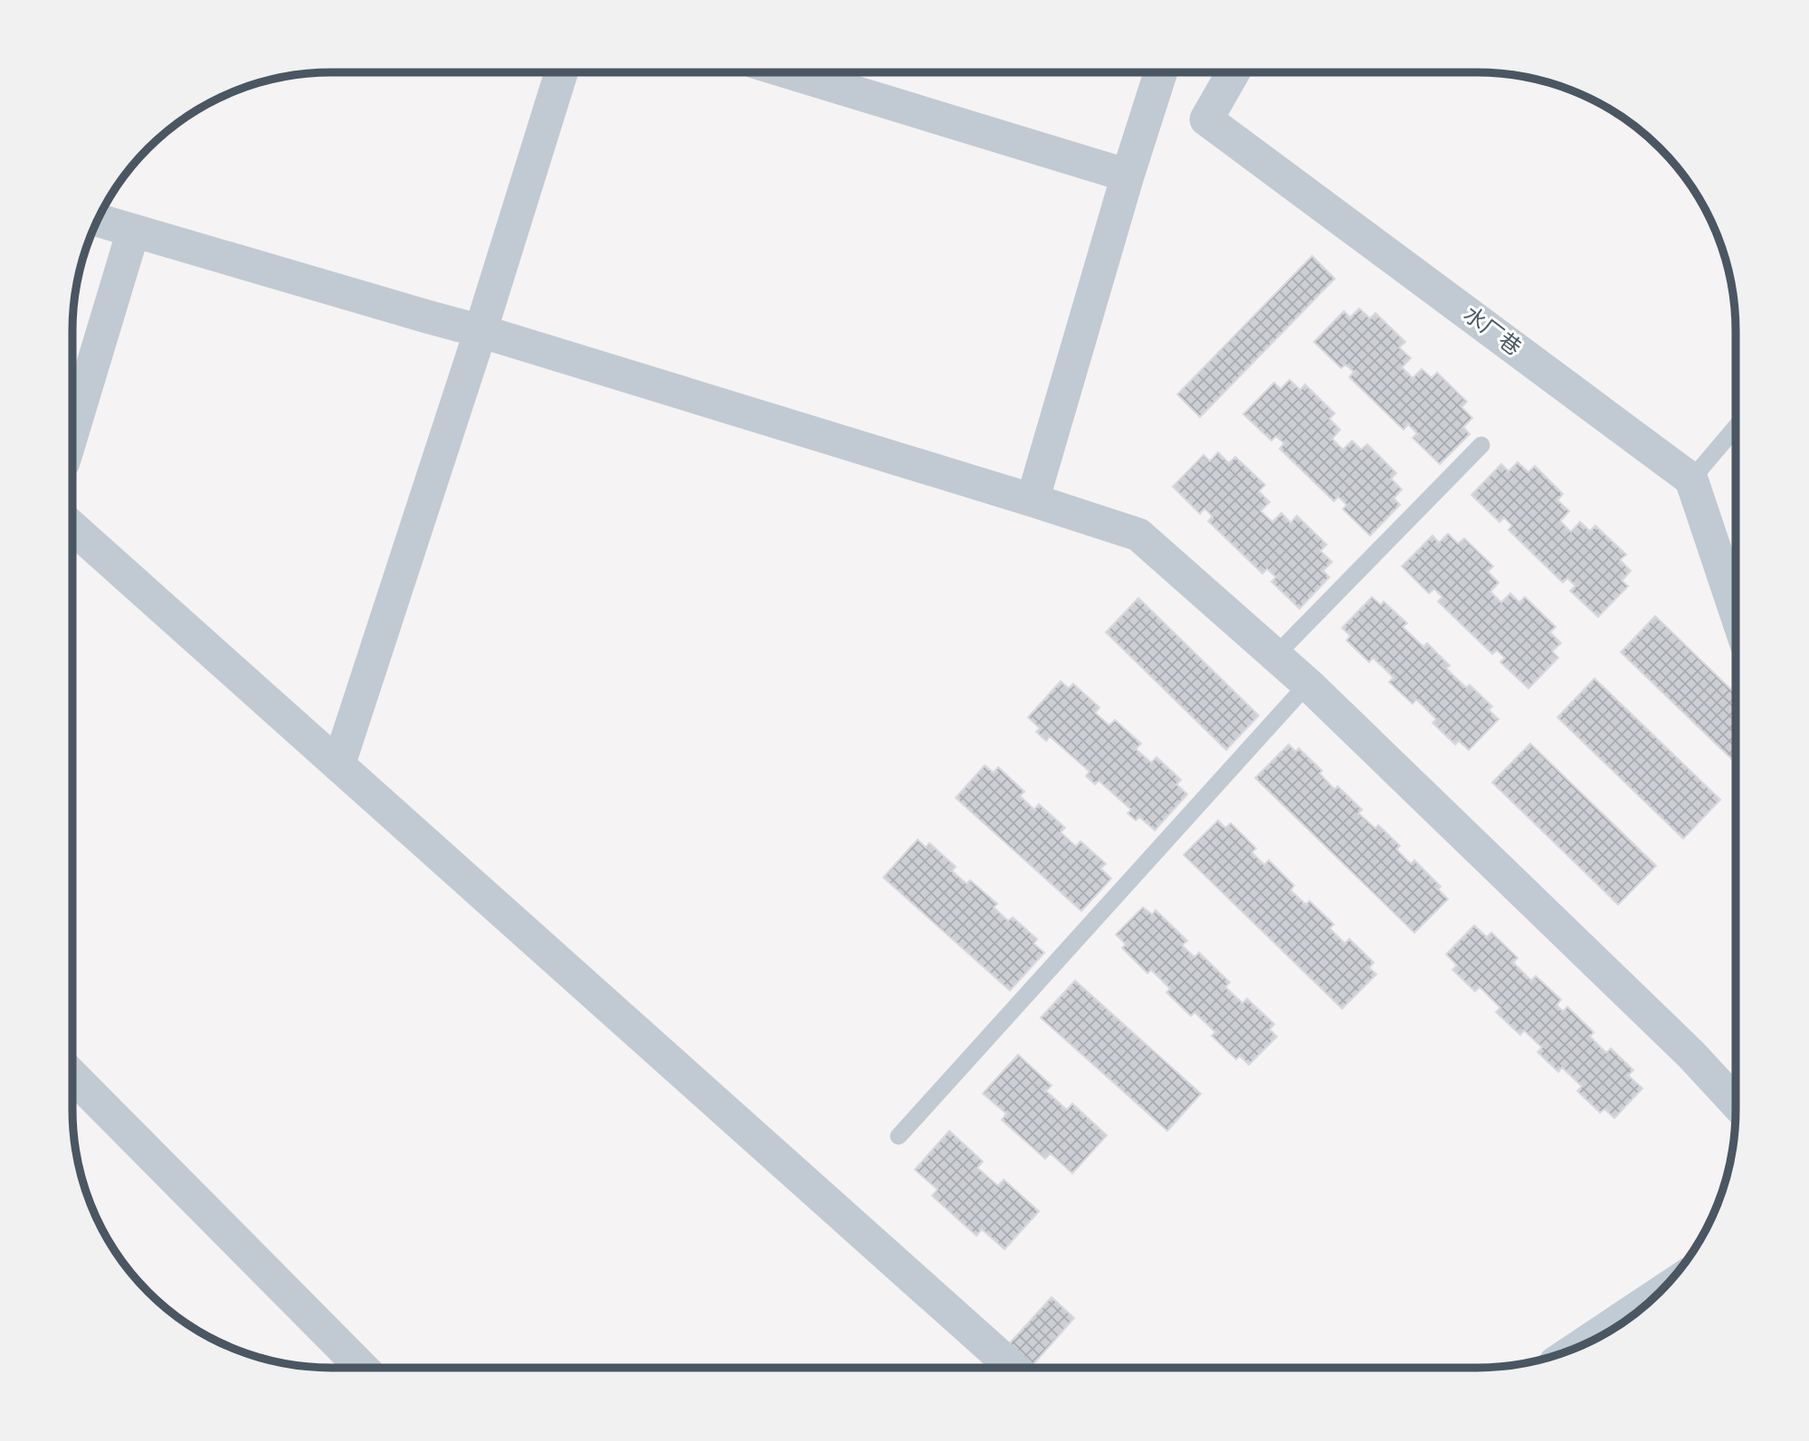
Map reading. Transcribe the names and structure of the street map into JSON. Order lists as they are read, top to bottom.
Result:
{
  "streets": {
    "street": ["水厂巷"]
  }
}
